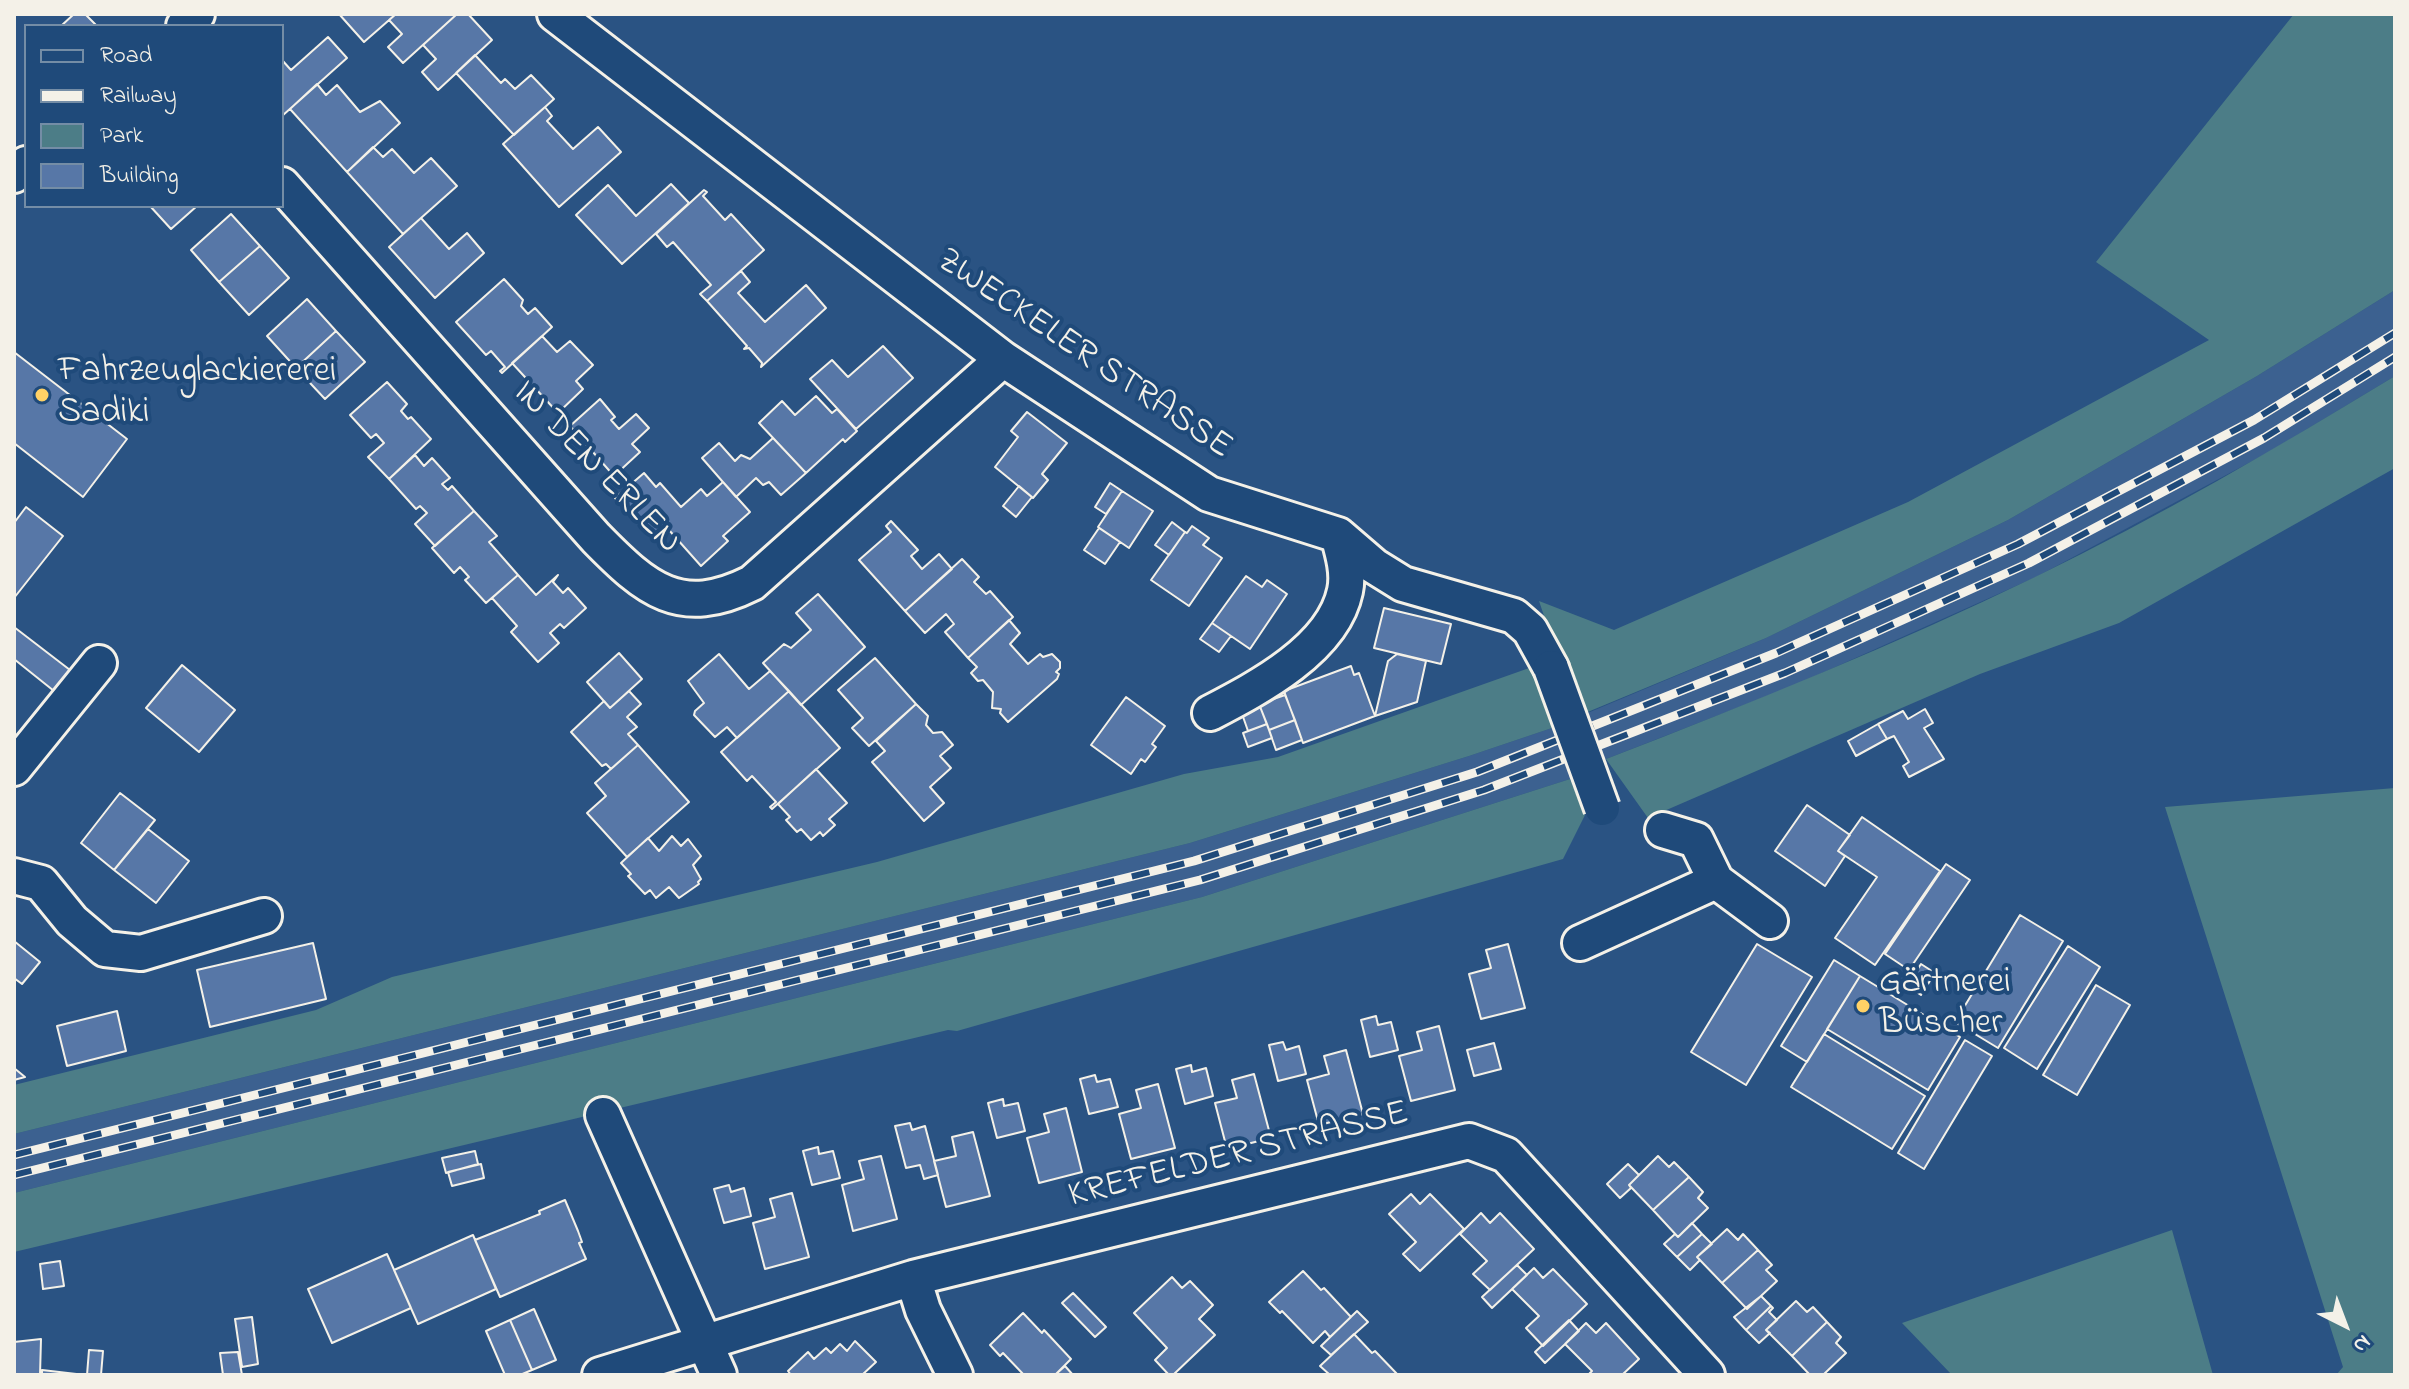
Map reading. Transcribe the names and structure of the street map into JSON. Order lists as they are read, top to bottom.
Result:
{
  "streets": {
    "street": ["ZWECKELER STRASSE", "IN DEN ERLEN", "KREFELDER STRASSE"]
  },
  "crossings": [
    ["ZWECKELER STRASSE", "IN DEN ERLEN"]
  ],
  "places": ["Fahrzeuglackiererei Sadiki", "Gärtnerei Büscher"],
  "legend": [
    "Road",
    "Railway",
    "Park",
    "Building"
  ],
  "north": "bottom right"
}
